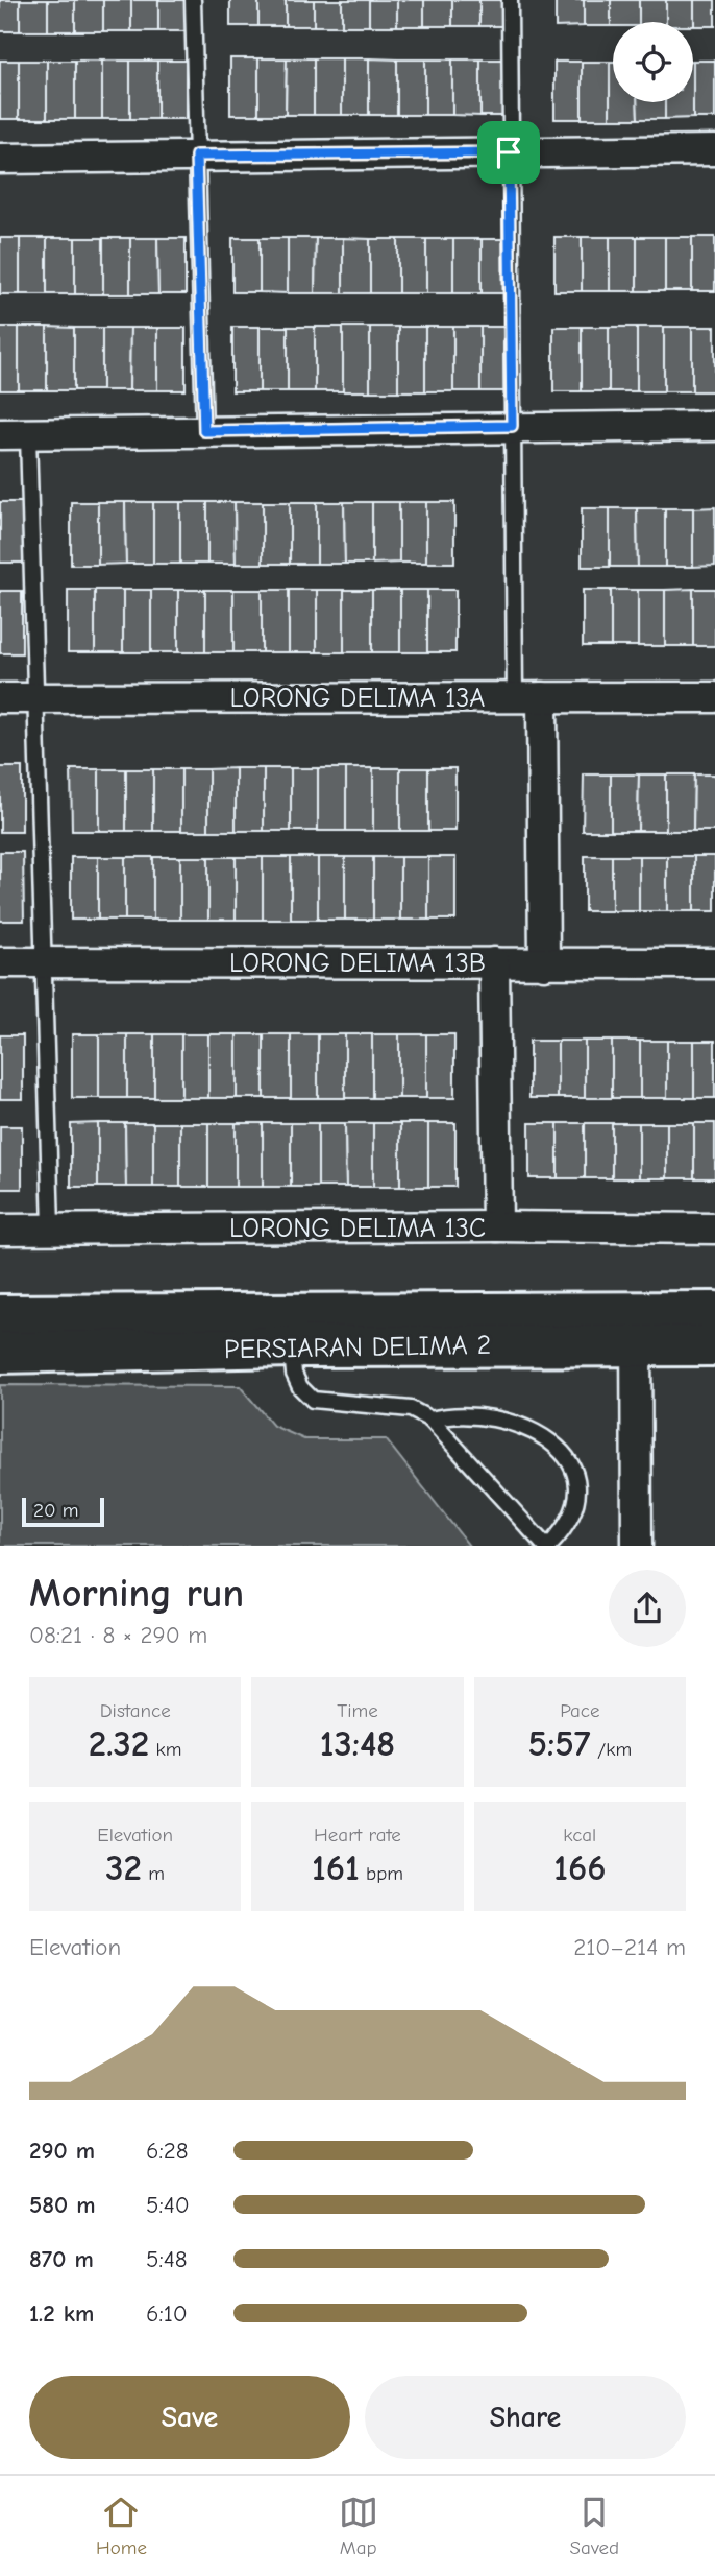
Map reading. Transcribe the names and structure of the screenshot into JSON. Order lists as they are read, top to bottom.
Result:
{
  "streets": {
    "street": [
      "LORONG DELIMA 13A",
      "LORONG DELIMA 13B",
      "LORONG DELIMA 13C",
      "PERSIARAN DELIMA 2"
    ]
  },
  "scale_bar": "20 m",
  "page": {
    "scale": "20 m",
    "heading": ["Morning run", "08:21 · 8 × 290 m"],
    "stats": [
      ["Distance", "2.32 km"],
      ["Time", "13:48"],
      ["Pace", "5:57 /km"],
      ["Elevation", "32 m"],
      ["Heart rate", "161 bpm"],
      ["kcal", "166"]
    ],
    "chart": ["Elevation", "210–214 m"],
    "list": [
      {
        "name": "290 m",
        "note": "6:28"
      },
      {
        "name": "580 m",
        "note": "5:40"
      },
      {
        "name": "870 m",
        "note": "5:48"
      },
      {
        "name": "1.2 km",
        "note": "6:10"
      }
    ],
    "buttons": ["Save", "Share"],
    "tabs": ["Home", "Map", "Saved"]
  }
}
